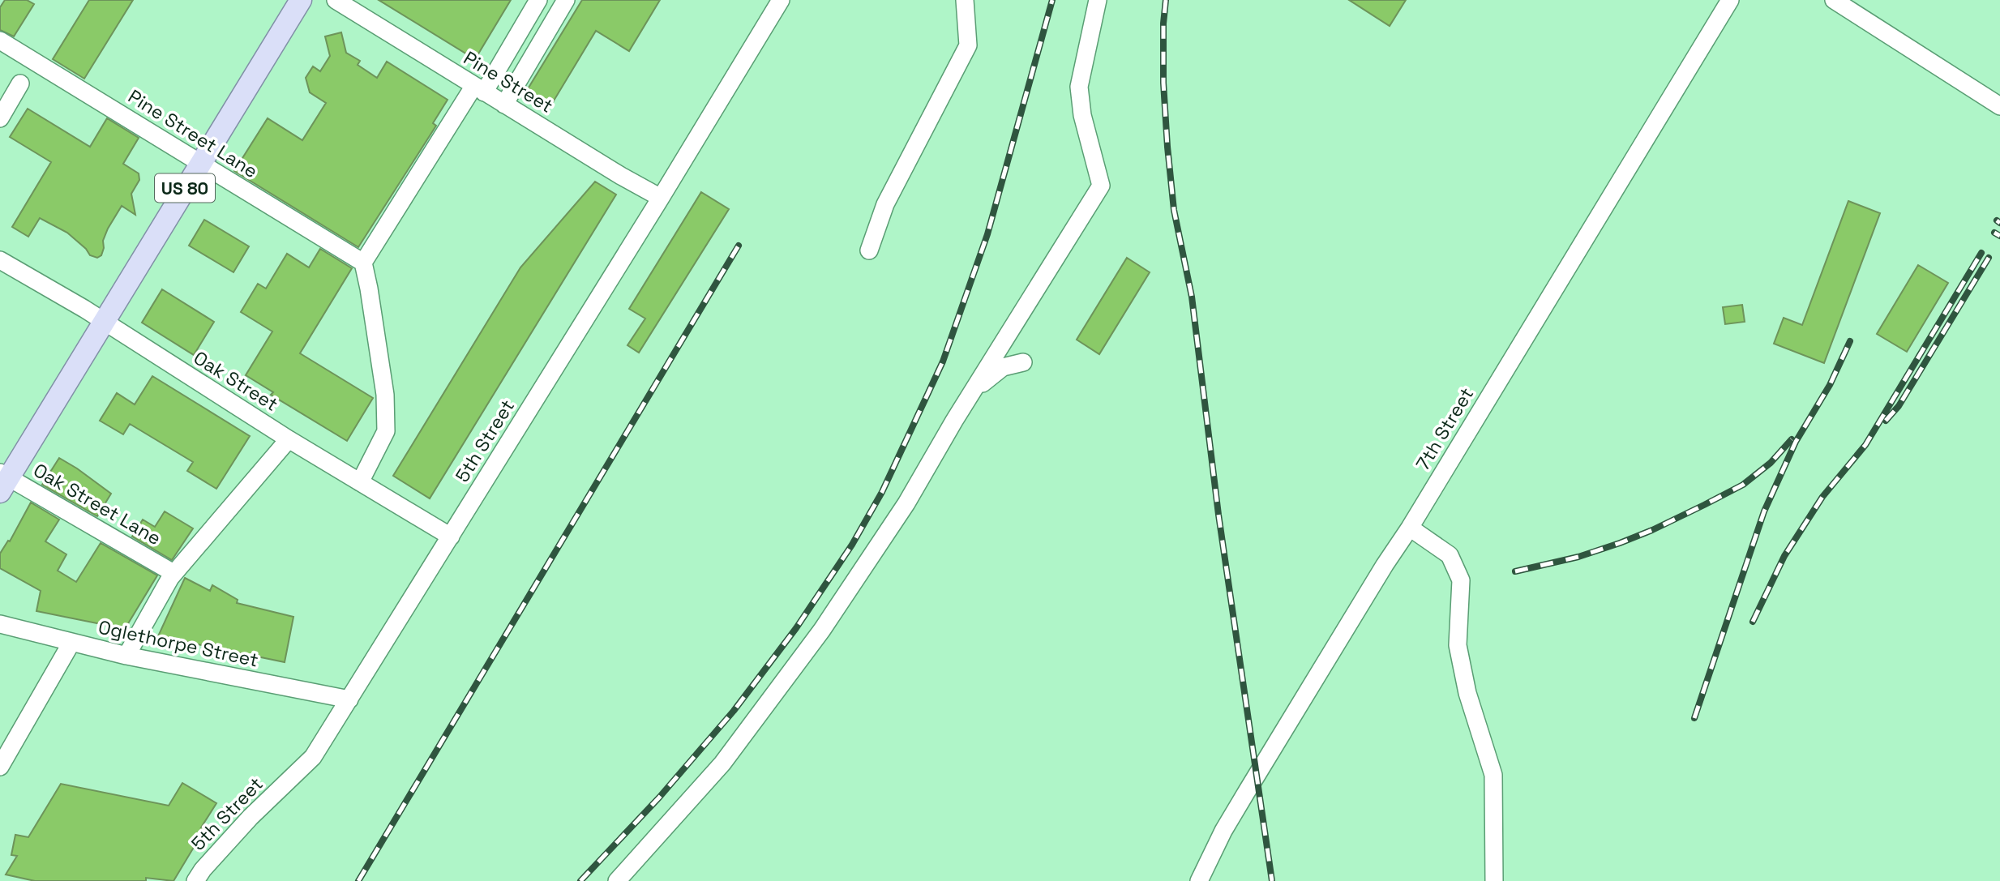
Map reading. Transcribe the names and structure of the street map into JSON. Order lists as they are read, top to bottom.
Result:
{
  "streets": {
    "main road": ["US 80"],
    "street": [
      "Pine Street",
      "Pine Street Lane",
      "Oak Street",
      "7th Street",
      "5th Street",
      "Oak Street Lane",
      "Oglethorpe Street"
    ]
  },
  "crossings": [
    ["Pine Street", "5th Street"],
    ["Pine Street Lane", "US 80"],
    ["US 80", "Oak Street"],
    ["US 80", "Oak Street Lane"],
    ["Oak Street", "5th Street"],
    ["5th Street", "Oglethorpe Street"]
  ]
}
